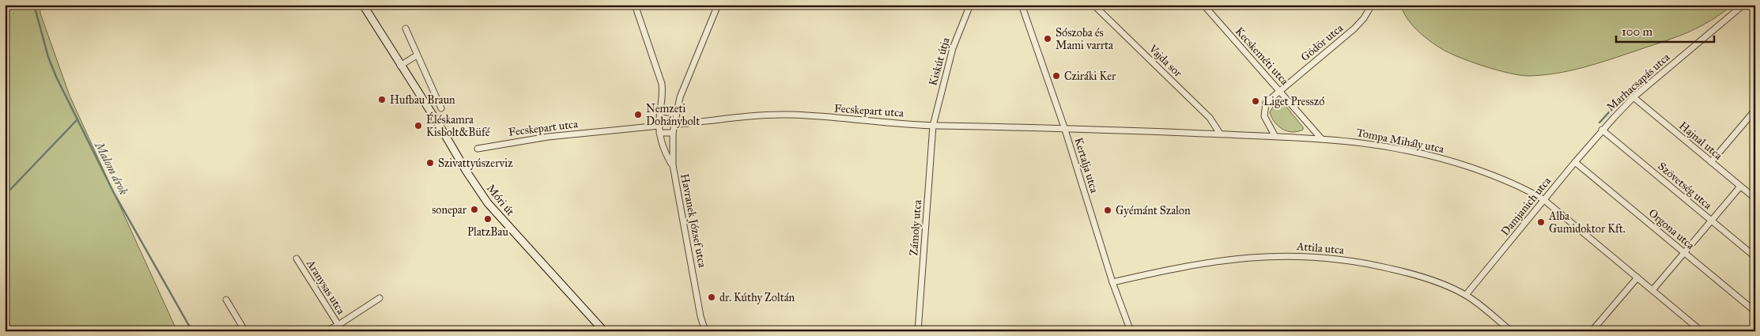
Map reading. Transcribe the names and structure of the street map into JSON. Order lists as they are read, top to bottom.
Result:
{
  "streets": {
    "main road": ["Móri út"],
    "street": [
      "Gödör utca",
      "Kecskeméti utca",
      "Vajda sor",
      "Kiskút útja",
      "Marhacsapás utca",
      "Fecskepart utca",
      "Tompa Mihály utca",
      "Hajnal utca",
      "Kertalja utca",
      "Szövetség utca",
      "Damjanich utca",
      "Havranek József utca",
      "Zámoly utca",
      "Orgona utca",
      "Attila utca",
      "Aranysas utca"
    ]
  },
  "crossings": [
    ["Gödör utca", "Kecskeméti utca"],
    ["Gödör utca", "Tompa Mihály utca"],
    ["Kecskeméti utca", "Tompa Mihály utca"],
    ["Vajda sor", "Tompa Mihály utca"],
    ["Kiskút útja", "Fecskepart utca"],
    ["Kiskút útja", "Zámoly utca"],
    ["Marhacsapás utca", "Hajnal utca"],
    ["Marhacsapás utca", "Szövetség utca"],
    ["Marhacsapás utca", "Damjanich utca"],
    ["Fecskepart utca", "Tompa Mihály utca"],
    ["Fecskepart utca", "Kertalja utca"],
    ["Fecskepart utca", "Havranek József utca"],
    ["Fecskepart utca", "Zámoly utca"],
    ["Tompa Mihály utca", "Kertalja utca"],
    ["Tompa Mihály utca", "Damjanich utca"],
    ["Kertalja utca", "Attila utca"],
    ["Szövetség utca", "Damjanich utca"],
    ["Damjanich utca", "Orgona utca"],
    ["Damjanich utca", "Attila utca"]
  ],
  "water": ["Malom árok"],
  "places": [
    "Sószoba és Mami varrta",
    "Cziráki Ker",
    "Hufbau Braun",
    "Liget Presszó",
    "Nemzeti Dohánybolt",
    "Éléskamra Kisbolt&Büfé",
    "Szivattyúszerviz",
    "sonepar",
    "Gyémánt Szalon",
    "PlatzBau",
    "Alba Gumidoktor Kft.",
    "dr. Kúthy Zoltán"
  ],
  "scale_bar": "100 m"
}
